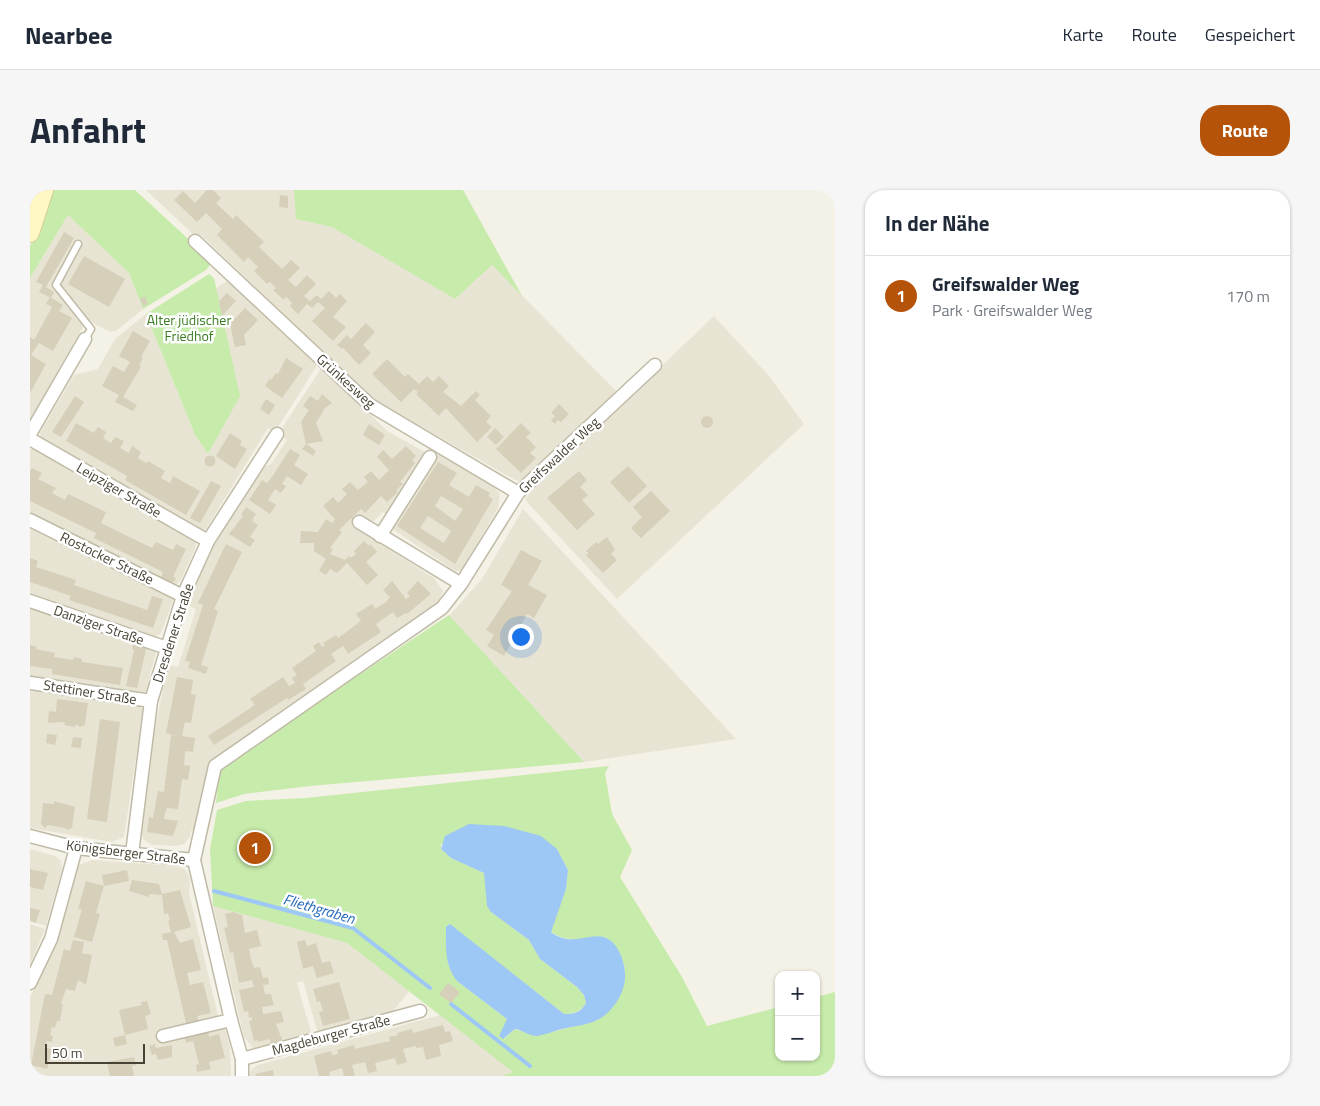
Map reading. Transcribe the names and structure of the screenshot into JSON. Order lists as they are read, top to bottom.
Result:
{
  "streets": {
    "street": [
      "Grünkesweg",
      "Greifswalder Weg",
      "Leipziger Straße",
      "Rostocker Straße",
      "Danziger Straße",
      "Dresdener Straße",
      "Stettiner Straße",
      "Königsberger Straße",
      "Magdeburger Straße"
    ]
  },
  "crossings": [
    ["Grünkesweg", "Greifswalder Weg"],
    ["Greifswalder Weg", "Königsberger Straße"],
    ["Leipziger Straße", "Dresdener Straße"],
    ["Rostocker Straße", "Dresdener Straße"],
    ["Danziger Straße", "Dresdener Straße"],
    ["Dresdener Straße", "Stettiner Straße"],
    ["Dresdener Straße", "Königsberger Straße"]
  ],
  "water": ["Fliethgraben"],
  "parks": ["Alter jüdischer Friedhof"],
  "scale_bar": "50 m",
  "page": {
    "header": "Nearbee",
    "nav": ["Karte", "Route", "Gespeichert"],
    "title": "Anfahrt",
    "buttons": "Route",
    "heading": "In der Nähe",
    "list": [
      {
        "mark": "1",
        "name": "Greifswalder Weg",
        "note": "Park · Greifswalder Weg",
        "value": "170 m"
      }
    ],
    "pins": "1",
    "map_buttons": ["+", "−"],
    "scale": "50 m"
  }
}
